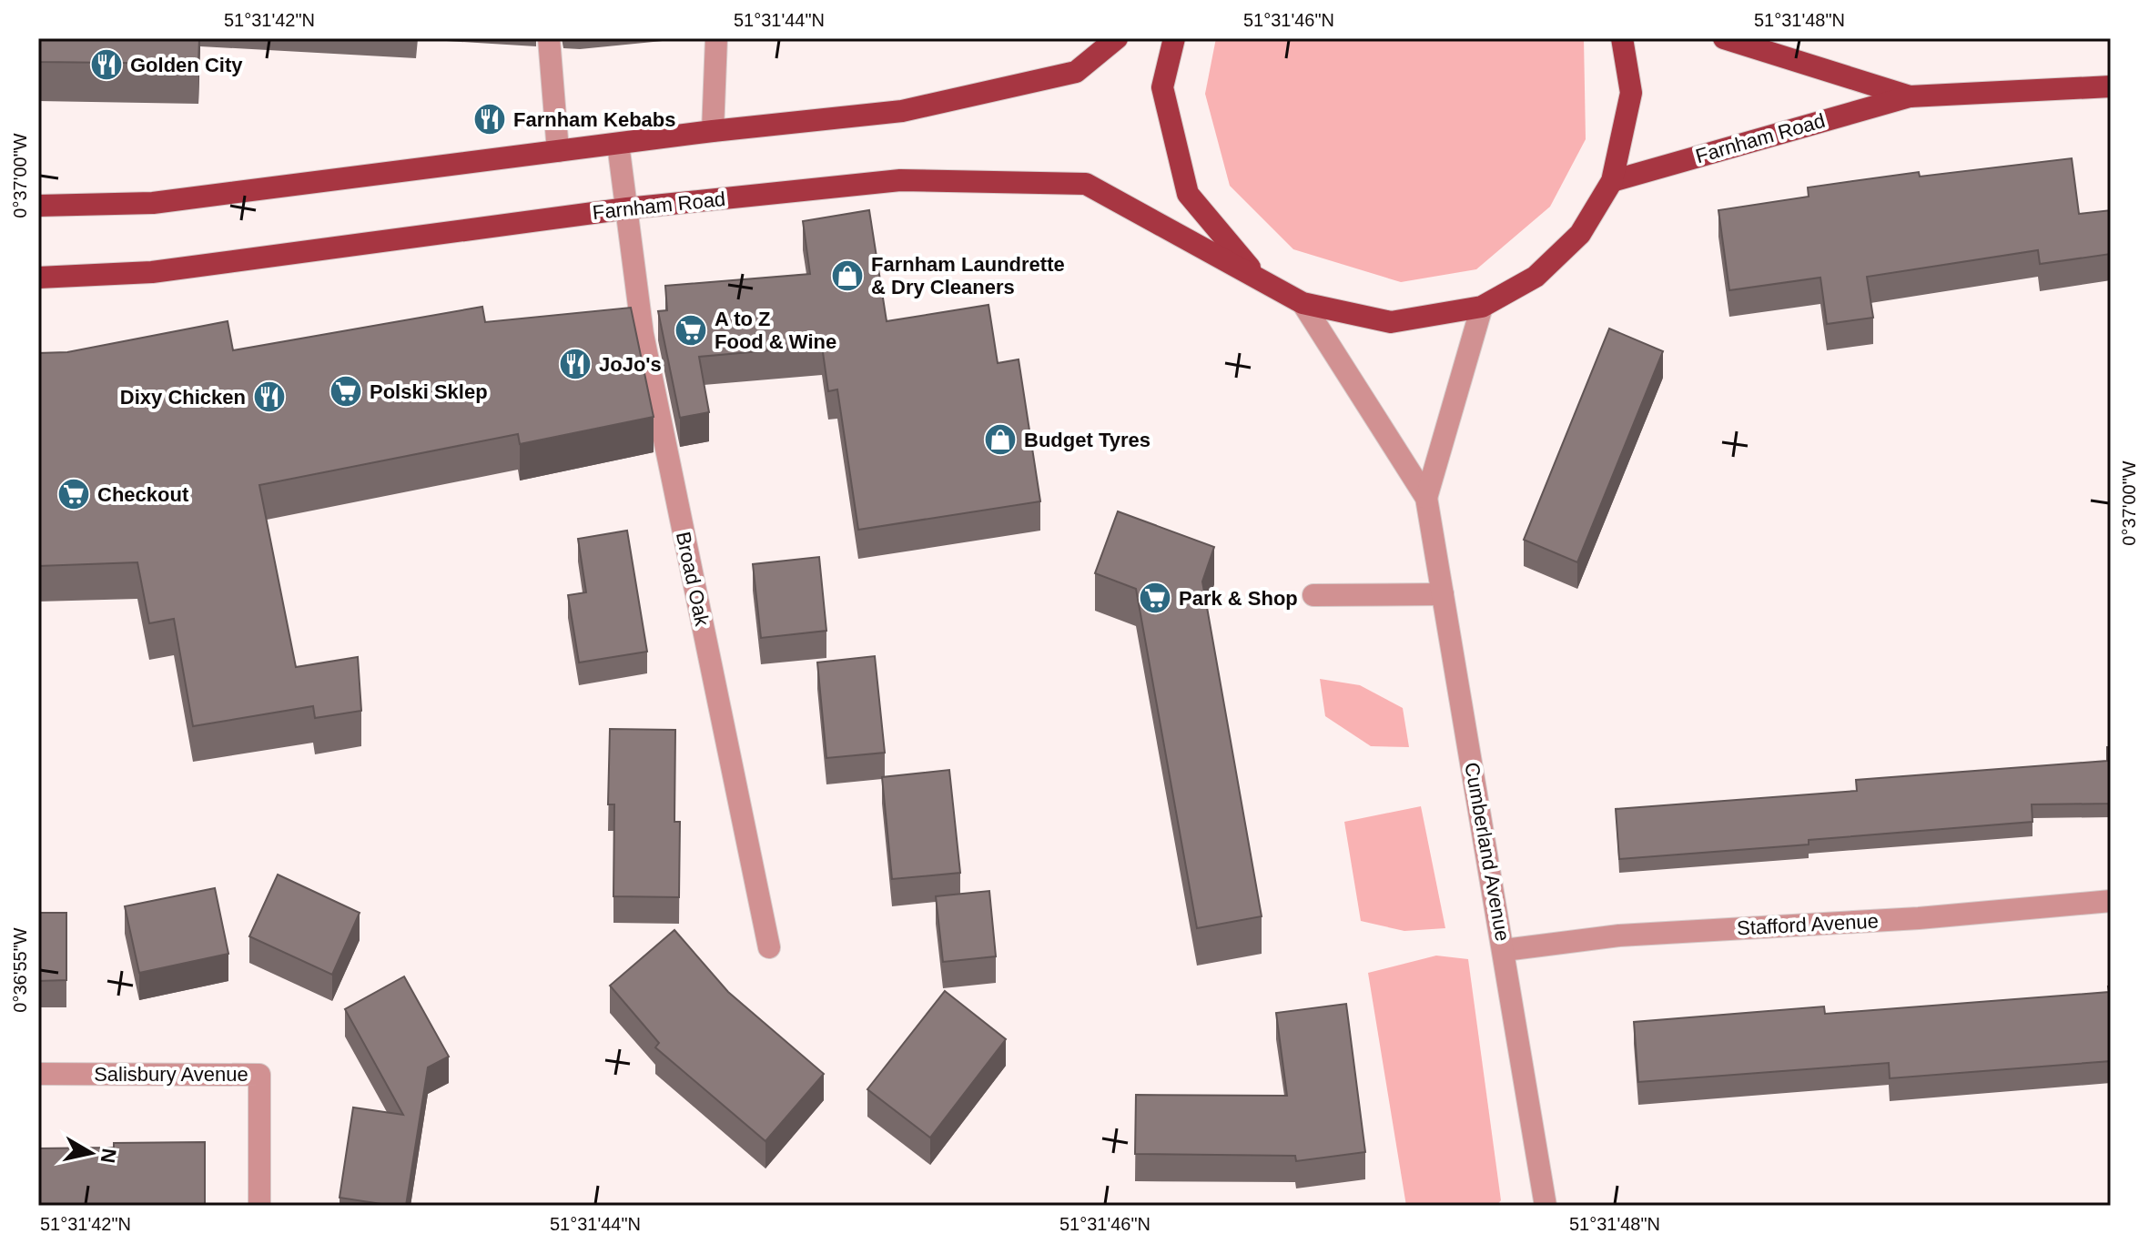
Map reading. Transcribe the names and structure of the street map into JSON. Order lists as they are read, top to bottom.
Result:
{
  "streets": {
    "main road": ["Farnham Road"],
    "street": [
      "Broad Oak",
      "Cumberland Avenue",
      "Stafford Avenue",
      "Salisbury Avenue"
    ]
  },
  "crossings": [
    ["Farnham Road", "Broad Oak"],
    ["Farnham Road", "Cumberland Avenue"],
    ["Cumberland Avenue", "Stafford Avenue"]
  ],
  "places": {
    "restaurant": [
      "Golden City",
      "Farnham Kebabs",
      "JoJo's",
      "Dixy Chicken"
    ],
    "shop": ["Farnham Laundrette & Dry Cleaners", "Budget Tyres"],
    "supermarket": [
      "A to Z Food & Wine",
      "Polski Sklep",
      "Checkout",
      "Park & Shop"
    ]
  },
  "north": "right",
  "coordinates": [
    "51°31'42\"N",
    "51°31'44\"N",
    "51°31'46\"N",
    "51°31'48\"N",
    "0°37'00\"W",
    "0°36'55\"W"
  ]
}
